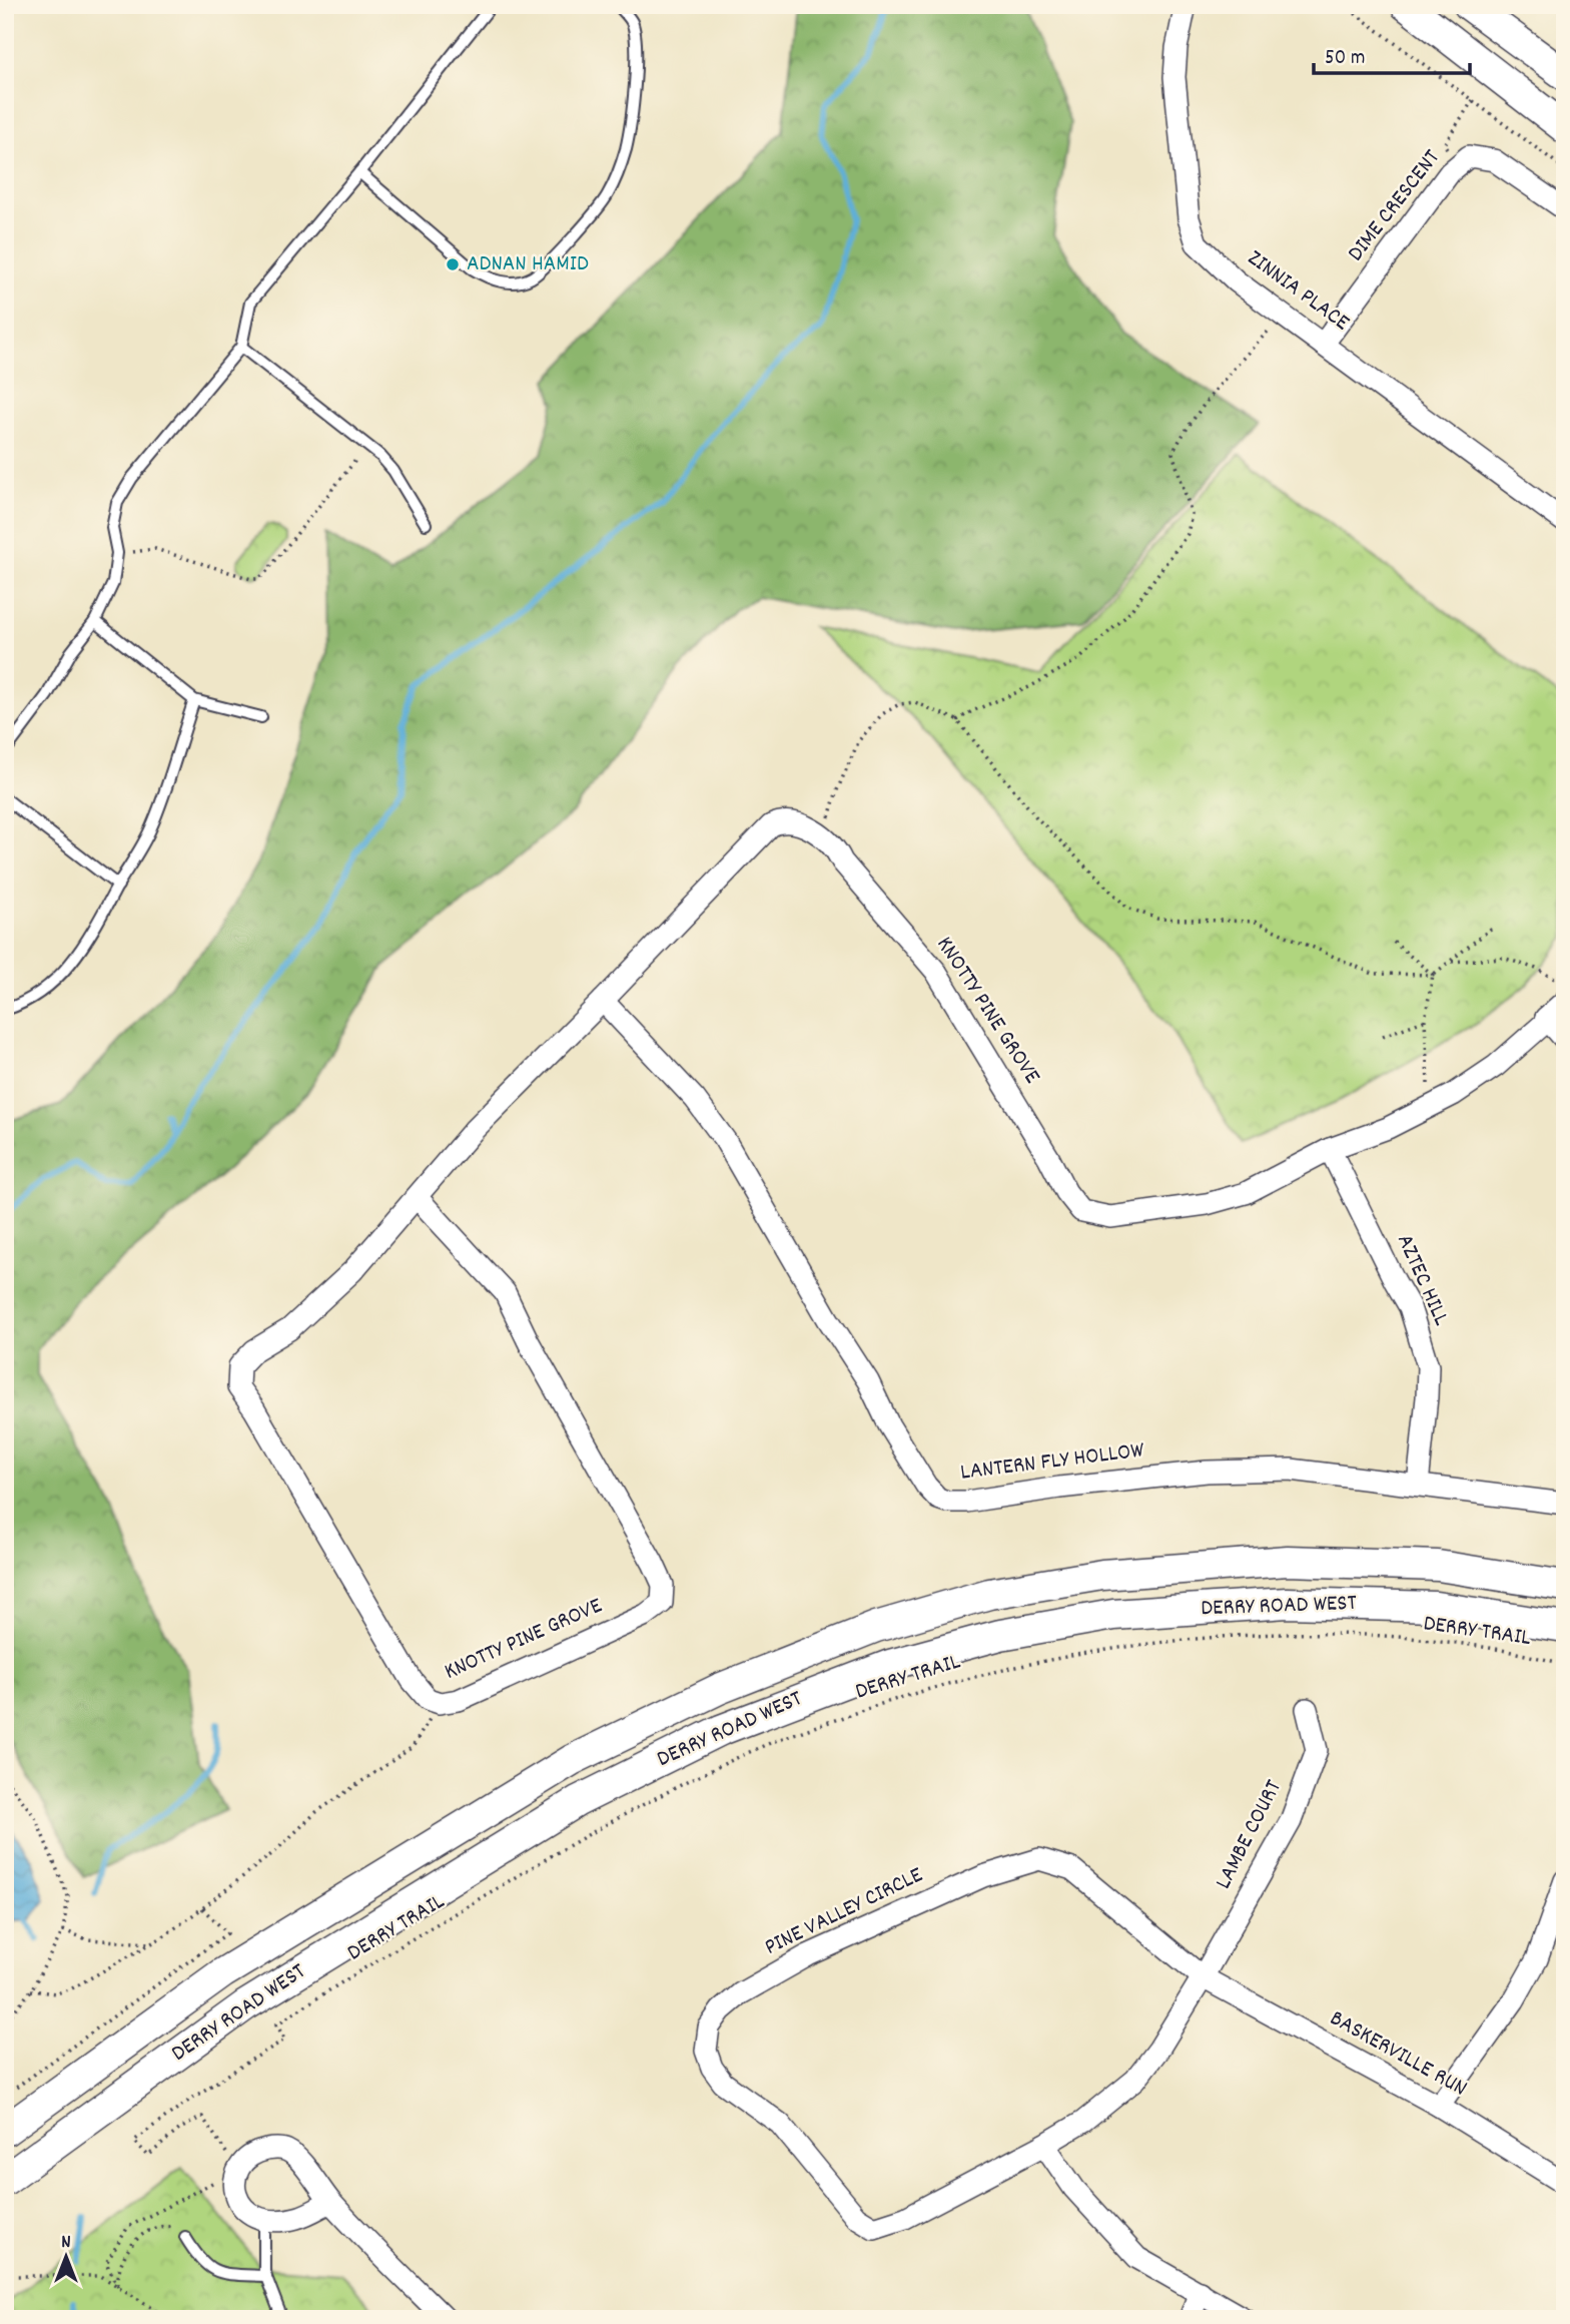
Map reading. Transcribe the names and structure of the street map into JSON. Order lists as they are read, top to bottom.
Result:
{
  "streets": {
    "main road": ["DERRY ROAD WEST"],
    "street": [
      "DIME CRESCENT",
      "ZINNIA PLACE",
      "KNOTTY PINE GROVE",
      "AZTEC HILL",
      "LANTERN FLY HOLLOW",
      "LAMBE COURT",
      "PINE VALLEY CIRCLE",
      "BASKERVILLE RUN"
    ],
    "path": ["DERRY TRAIL"]
  },
  "crossings": [
    ["DIME CRESCENT", "ZINNIA PLACE"],
    ["KNOTTY PINE GROVE", "AZTEC HILL"],
    ["KNOTTY PINE GROVE", "LANTERN FLY HOLLOW"],
    ["AZTEC HILL", "LANTERN FLY HOLLOW"],
    ["LAMBE COURT", "PINE VALLEY CIRCLE"],
    ["LAMBE COURT", "BASKERVILLE RUN"],
    ["PINE VALLEY CIRCLE", "BASKERVILLE RUN"]
  ],
  "places": ["ADNAN HAMID"],
  "scale_bar": "50 m",
  "north": "top"
}
